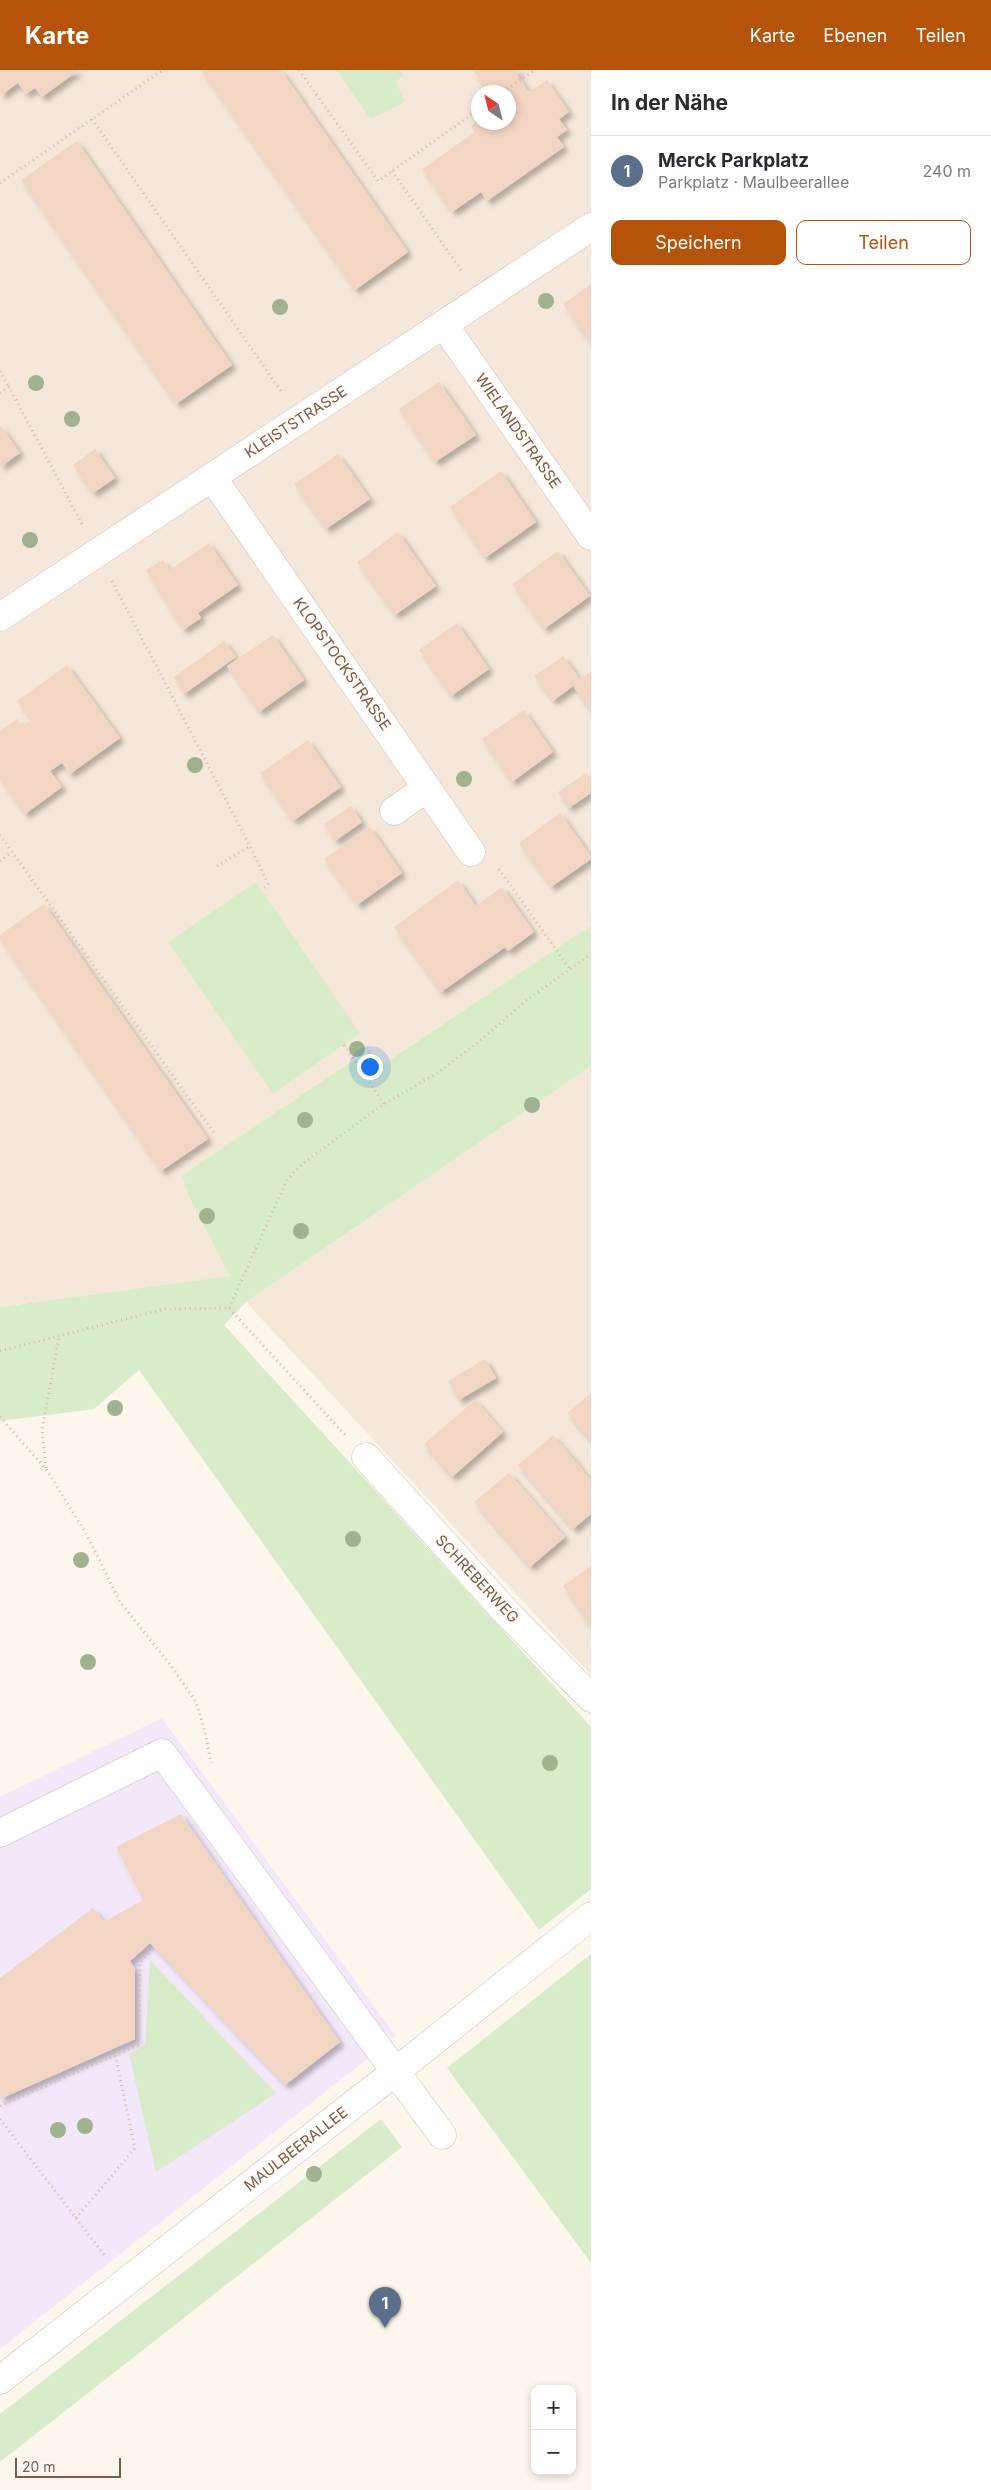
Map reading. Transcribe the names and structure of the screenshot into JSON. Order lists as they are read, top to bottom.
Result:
{
  "streets": {
    "street": [
      "KLEISTSTRASSE",
      "WIELANDSTRASSE",
      "KLOPSTOCKSTRASSE",
      "SCHREBERWEG",
      "MAULBEERALLEE"
    ]
  },
  "crossings": [
    ["KLEISTSTRASSE", "WIELANDSTRASSE"],
    ["KLEISTSTRASSE", "KLOPSTOCKSTRASSE"]
  ],
  "scale_bar": "20 m",
  "north": "top left",
  "page": {
    "header": "Karte",
    "nav": ["Karte", "Ebenen", "Teilen"],
    "heading": "In der Nähe",
    "list": [
      {
        "mark": "1",
        "name": "Merck Parkplatz",
        "note": "Parkplatz · Maulbeerallee",
        "value": "240 m"
      }
    ],
    "buttons": ["Speichern", "Teilen"],
    "pins": "1",
    "map_buttons": ["+", "−"],
    "scale": "20 m"
  }
}
